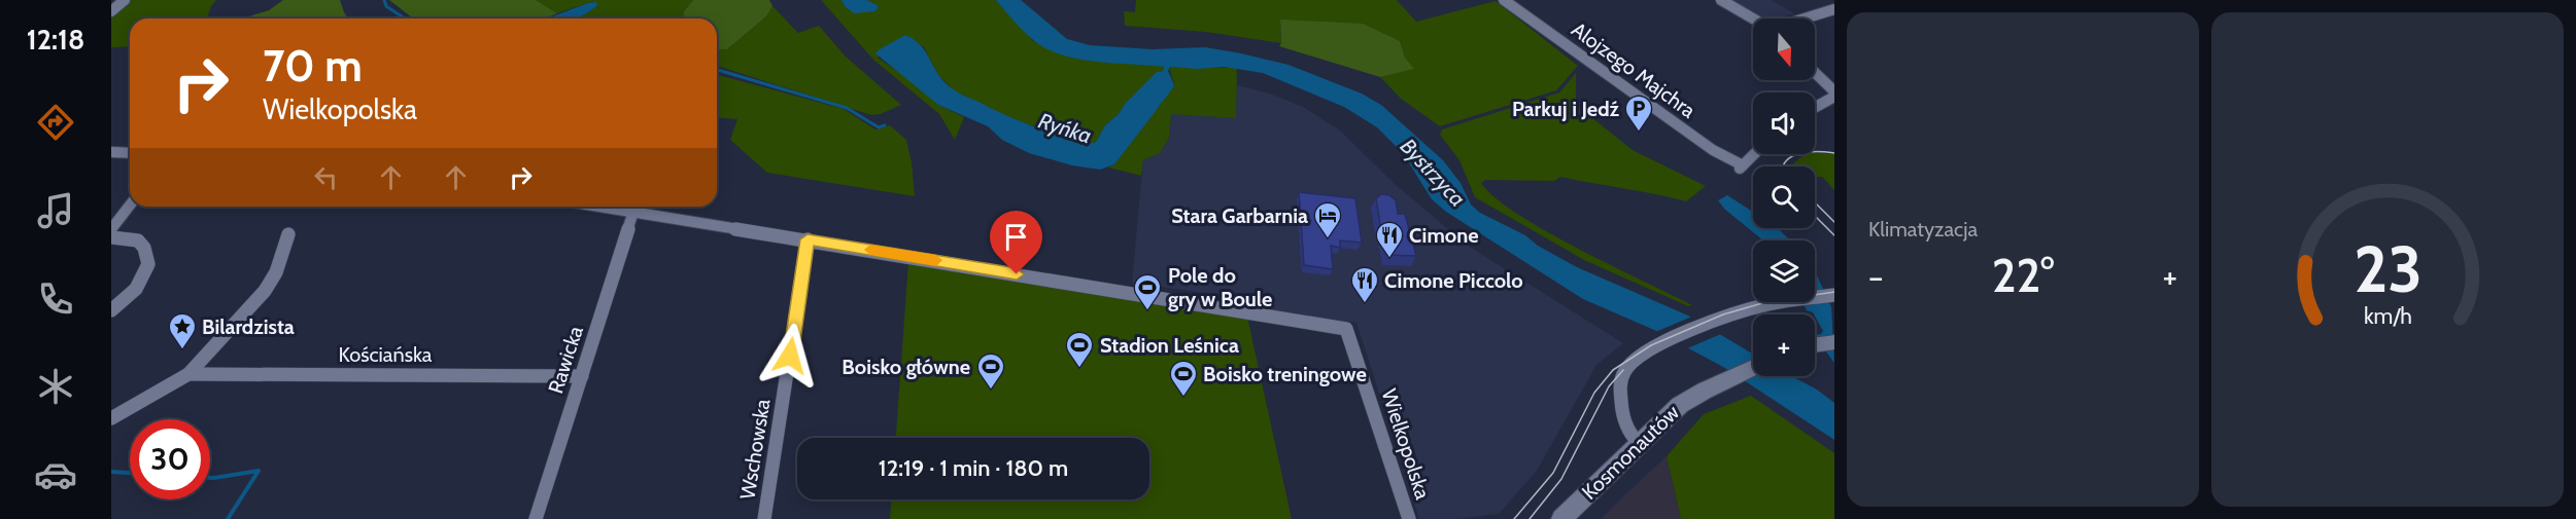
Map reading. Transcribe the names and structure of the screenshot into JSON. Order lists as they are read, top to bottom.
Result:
{
  "streets": {
    "main road": ["Kosmonautów"],
    "street": [
      "Alojzego Majchra",
      "Kościańska",
      "Rawicka",
      "Wielkopolska",
      "Wschowska"
    ]
  },
  "crossings": [
    ["Kościańska", "Rawicka"],
    ["Rawicka", "Wielkopolska"],
    ["Wielkopolska", "Wschowska"]
  ],
  "water": ["Ryńka", "Bystrzyca"],
  "places": {
    "parking": ["Parkuj i Jedź"],
    "hotel": ["Stara Garbarnia"],
    "restaurant": ["Cimone", "Cimone Piccolo"],
    "sports": [
      "Pole do gry w Boule",
      "Stadion Leśnica",
      "Boisko główne",
      "Boisko treningowe"
    ],
    "place": ["Bilardzista"]
  },
  "north": "bottom",
  "page": {
    "tabs": "12:18",
    "tile": "Klimatyzacja",
    "map_buttons": "+",
    "turn": ["70 m", "Wielkopolska"],
    "heat": ["−", "22°", "+"],
    "limit": "30",
    "trip": "12:19 · 1 min · 180 m",
    "gauge": ["23", "km/h"]
  }
}
